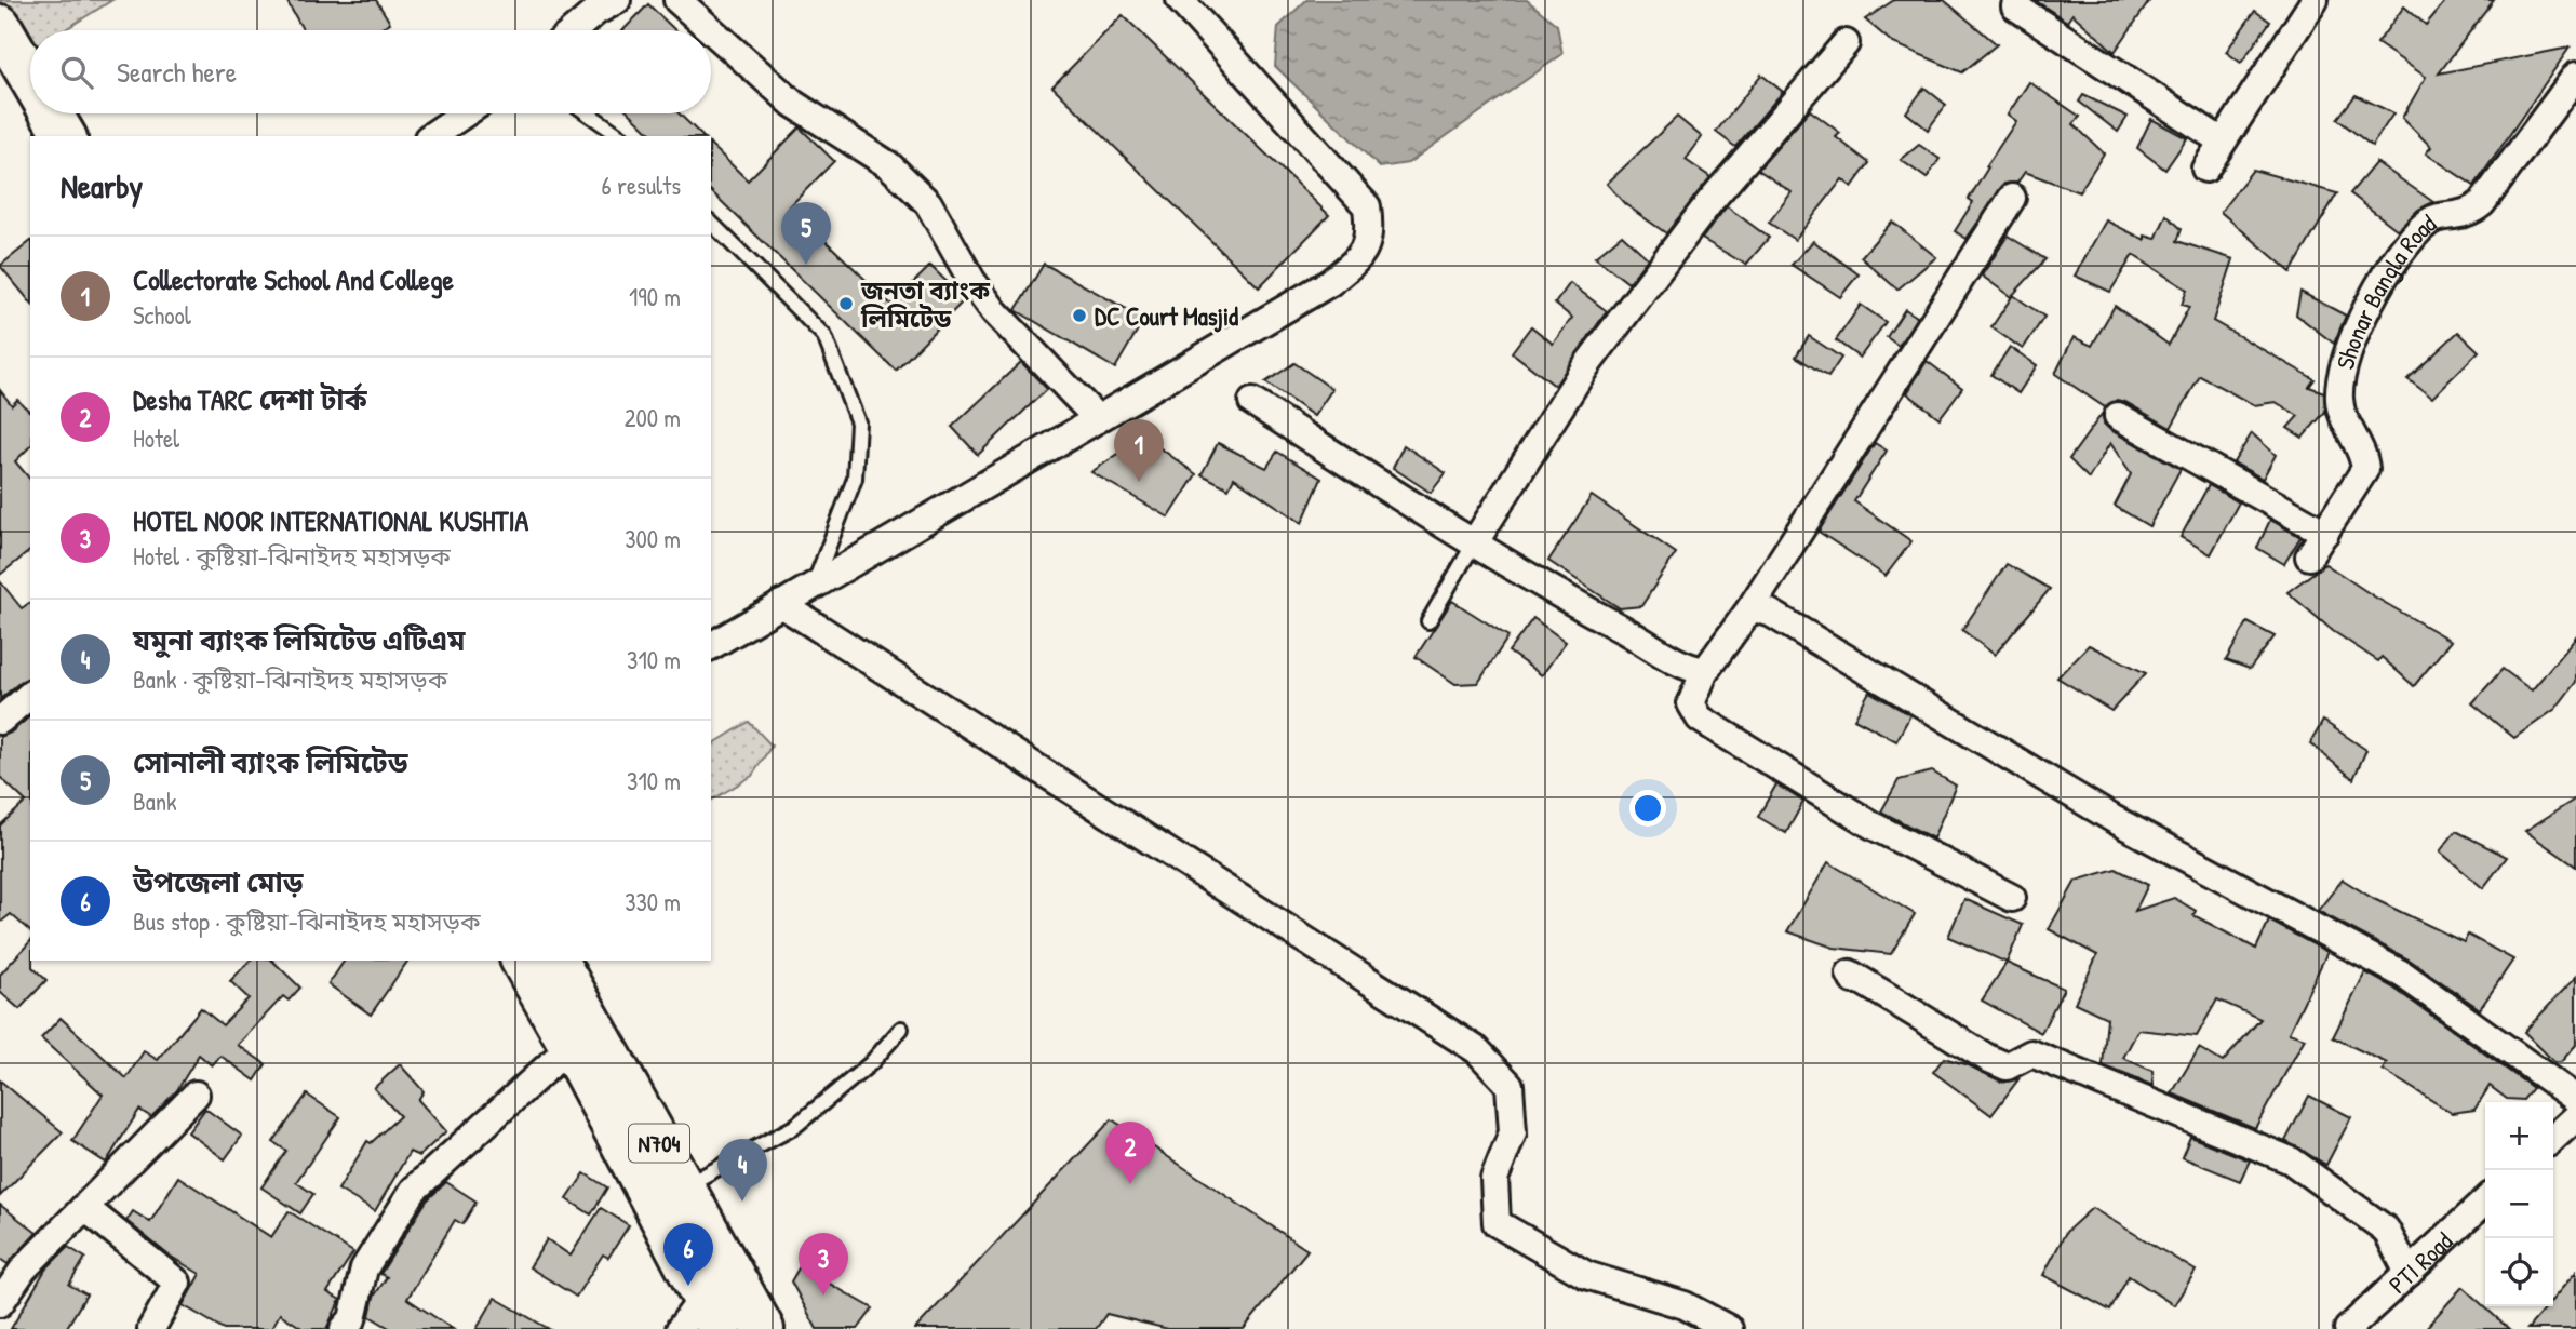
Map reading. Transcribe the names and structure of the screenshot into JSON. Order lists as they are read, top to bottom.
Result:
{
  "streets": {
    "highway": ["N704"],
    "street": ["Shonar Bangla Road", "PTI Road"]
  },
  "places": ["জনতা ব্যাংক লিমিটেড", "DC Court Masjid"],
  "page": {
    "search": "Search here",
    "heading": ["Nearby", "6 results"],
    "pins": [
      "5",
      "1",
      "2",
      "4",
      "6",
      "3"
    ],
    "list": [
      {
        "mark": "1",
        "name": "Collectorate School And College",
        "note": "School",
        "value": "190 m"
      },
      {
        "mark": "2",
        "name": "Desha TARC দেশা টার্ক",
        "note": "Hotel",
        "value": "200 m"
      },
      {
        "mark": "3",
        "name": "HOTEL NOOR INTERNATIONAL KUSHTIA",
        "note": "Hotel · কুষ্টিয়া-ঝিনাইদহ মহাসড়ক",
        "value": "300 m"
      },
      {
        "mark": "4",
        "name": "যমুনা ব্যাংক লিমিটেড এটিএম",
        "note": "Bank · কুষ্টিয়া-ঝিনাইদহ মহাসড়ক",
        "value": "310 m"
      },
      {
        "mark": "5",
        "name": "সোনালী ব্যাংক লিমিটেড",
        "note": "Bank",
        "value": "310 m"
      },
      {
        "mark": "6",
        "name": "উপজেলা মোড়",
        "note": "Bus stop · কুষ্টিয়া-ঝিনাইদহ মহাসড়ক",
        "value": "330 m"
      }
    ],
    "map_buttons": ["+", "−"]
  }
}
